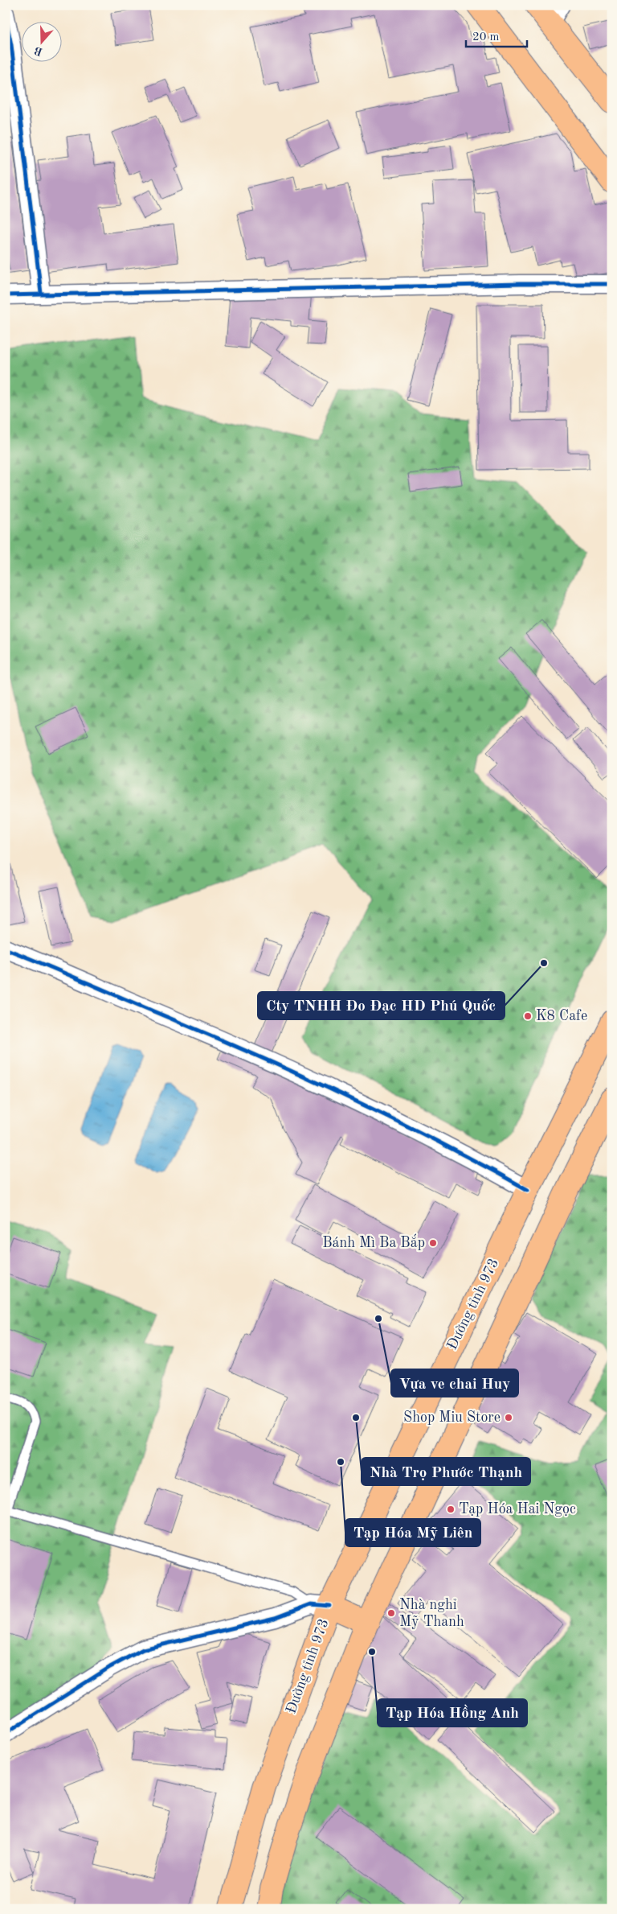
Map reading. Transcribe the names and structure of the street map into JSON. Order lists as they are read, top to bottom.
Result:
{
  "streets": {
    "main road": ["Đường tỉnh 973"]
  },
  "places": [
    "Cty TNHH Đo Đạc HD Phú Quốc",
    "K8 Cafe",
    "Bánh Mì Ba Bắp",
    "Vựa ve chai Huy",
    "Nhà Trọ Phước Thạnh",
    "Shop Miu Store",
    "Tạp Hóa Mỹ Liên",
    "Tạp Hóa Hai Ngọc",
    "Nhà nghỉ Mỹ Thanh",
    "Tạp Hóa Hồng Anh"
  ],
  "scale_bar": "20 m",
  "north": "bottom"
}
